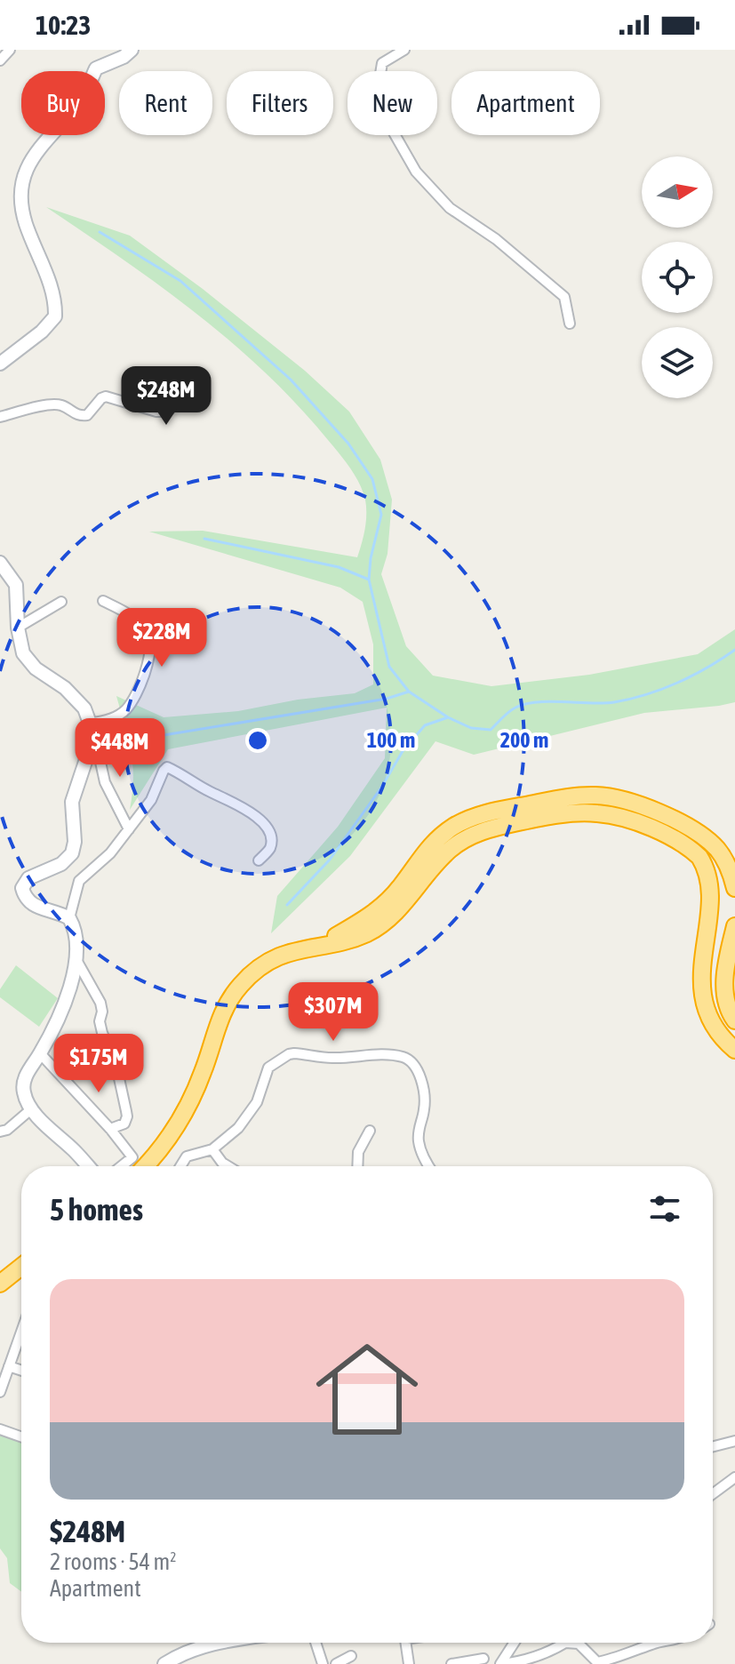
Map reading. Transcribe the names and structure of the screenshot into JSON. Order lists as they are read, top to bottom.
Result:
{
  "north": "right",
  "page": {
    "status": "10:23",
    "chip": [
      "Buy",
      "Rent",
      "Filters",
      "New",
      "Apartment"
    ],
    "price": [
      "$248M",
      "$228M",
      "$448M",
      "$307M",
      "$175M"
    ],
    "heading": "5 homes",
    "list": [
      {
        "name": "$248M",
        "note": "2 rooms · 54 m² · Apartment"
      }
    ]
  },
  "rings": ["100 m", "200 m"]
}
